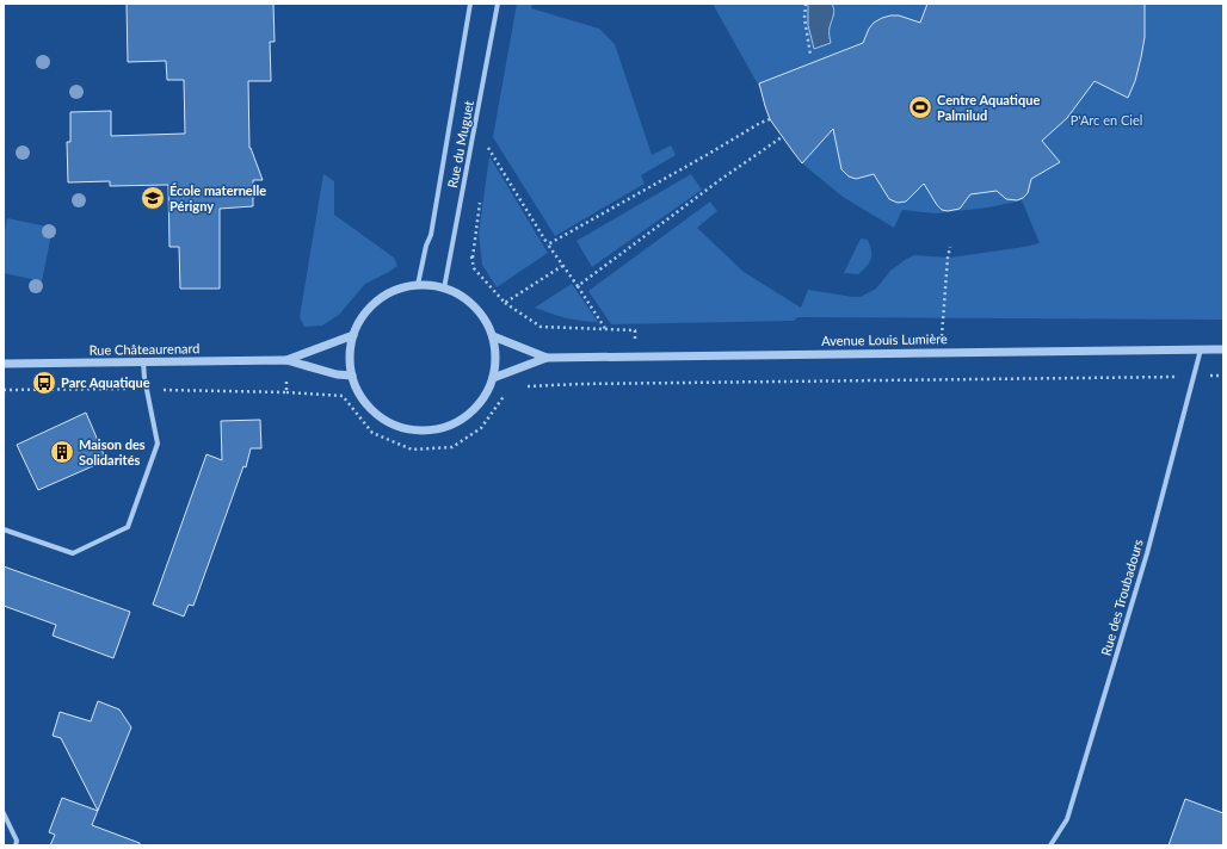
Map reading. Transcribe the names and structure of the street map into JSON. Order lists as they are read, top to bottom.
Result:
{
  "streets": {
    "street": [
      "Rue du Muguet",
      "Avenue Louis Lumière",
      "Rue Châteaurenard",
      "Rue des Troubadours"
    ]
  },
  "crossings": [
    ["Rue du Muguet", "Avenue Louis Lumière"],
    ["Rue du Muguet", "Rue Châteaurenard"],
    ["Avenue Louis Lumière", "Rue Châteaurenard"],
    ["Avenue Louis Lumière", "Rue des Troubadours"]
  ],
  "parks": ["P'Arc en Ciel"],
  "places": {
    "sports": ["Centre Aquatique Palmilud"],
    "school or university": ["École maternelle Périgny"],
    "bus stop": ["Parc Aquatique"],
    "building": ["Maison des Solidarités"]
  }
}
